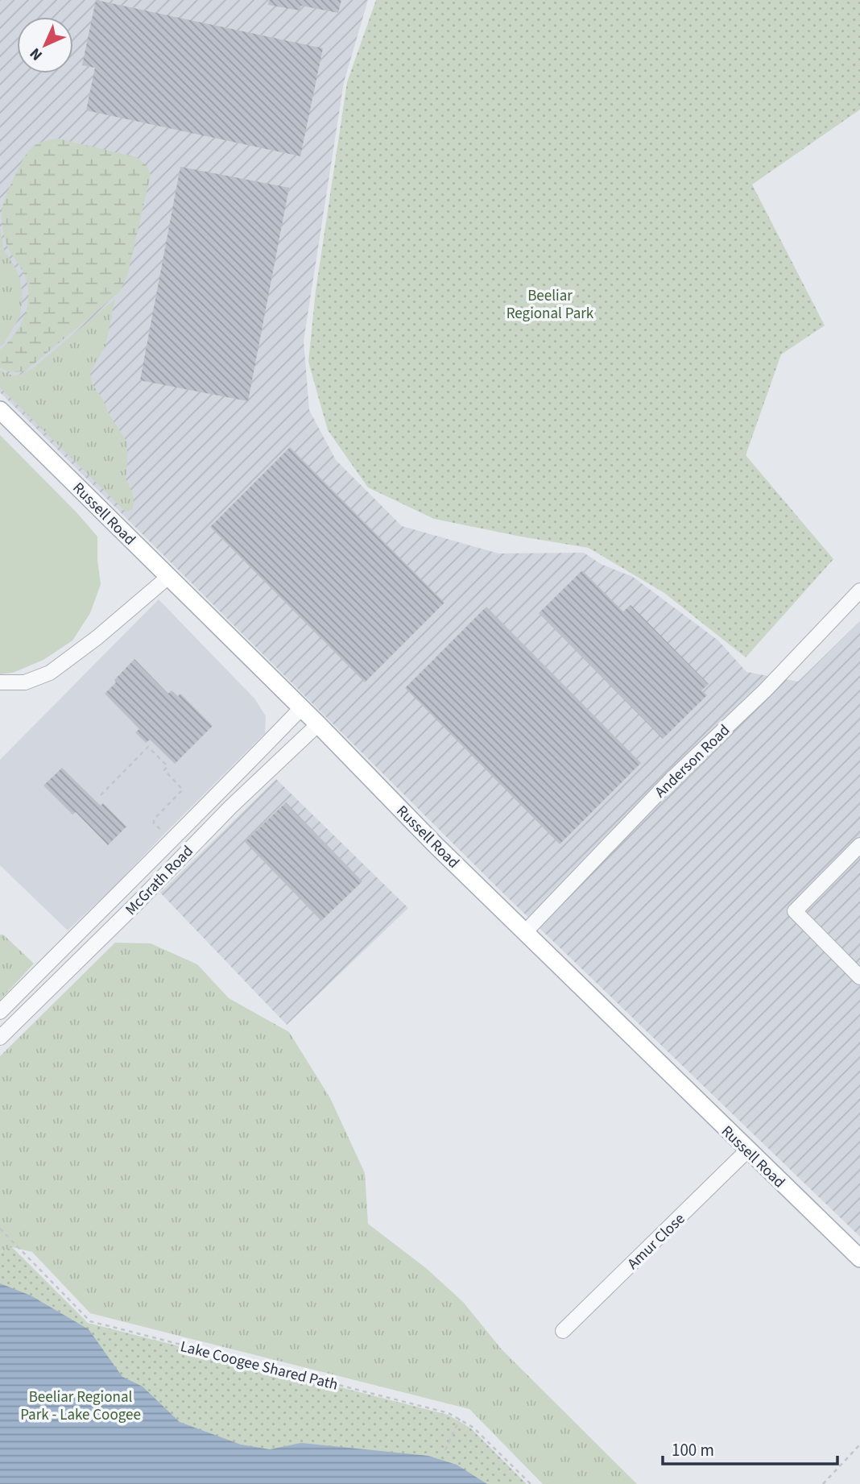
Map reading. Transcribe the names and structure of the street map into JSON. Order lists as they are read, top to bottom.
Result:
{
  "streets": {
    "main road": ["Russell Road"],
    "street": ["Anderson Road", "McGrath Road", "Amur Close"],
    "path": ["Lake Coogee Shared Path"]
  },
  "crossings": [
    ["Russell Road", "Anderson Road"],
    ["Russell Road", "McGrath Road"],
    ["Russell Road", "Amur Close"]
  ],
  "parks": ["Beeliar Regional Park", "Beeliar Regional Park - Lake Coogee"],
  "scale_bar": "100 m",
  "north": "bottom left"
}
